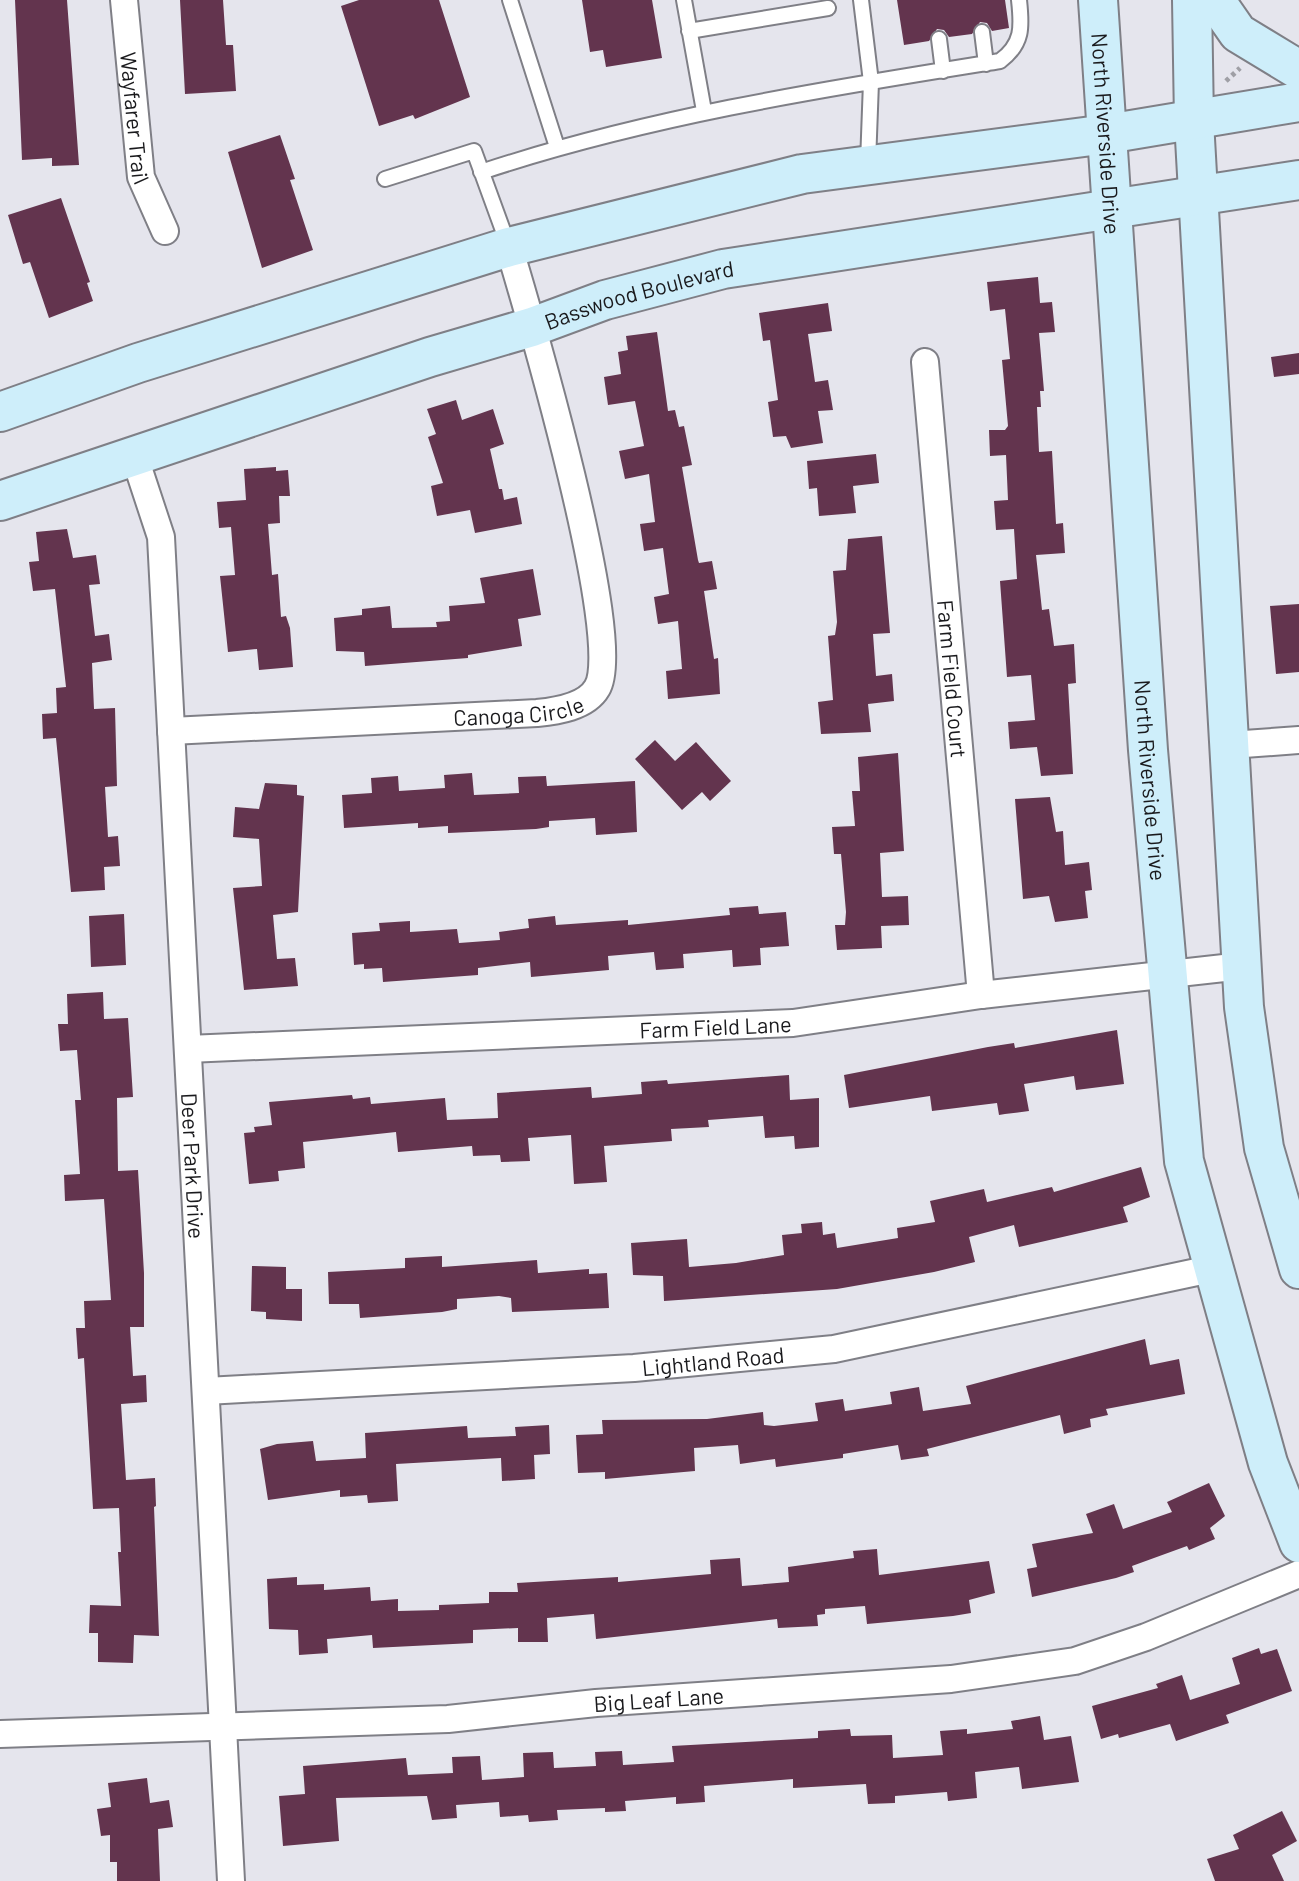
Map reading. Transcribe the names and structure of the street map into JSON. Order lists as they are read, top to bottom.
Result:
{
  "streets": {
    "main road": ["North Riverside Drive", "Basswood Boulevard"],
    "street": [
      "Wayfarer Trail",
      "Farm Field Court",
      "Canoga Circle",
      "Farm Field Lane",
      "Deer Park Drive",
      "Lightland Road",
      "Big Leaf Lane"
    ]
  },
  "crossings": [
    ["North Riverside Drive", "Basswood Boulevard"],
    ["North Riverside Drive", "Farm Field Lane"],
    ["North Riverside Drive", "Lightland Road"],
    ["Basswood Boulevard", "Canoga Circle"],
    ["Basswood Boulevard", "Deer Park Drive"],
    ["Farm Field Court", "Farm Field Lane"],
    ["Canoga Circle", "Deer Park Drive"],
    ["Farm Field Lane", "Deer Park Drive"],
    ["Deer Park Drive", "Lightland Road"],
    ["Deer Park Drive", "Big Leaf Lane"]
  ]
}
